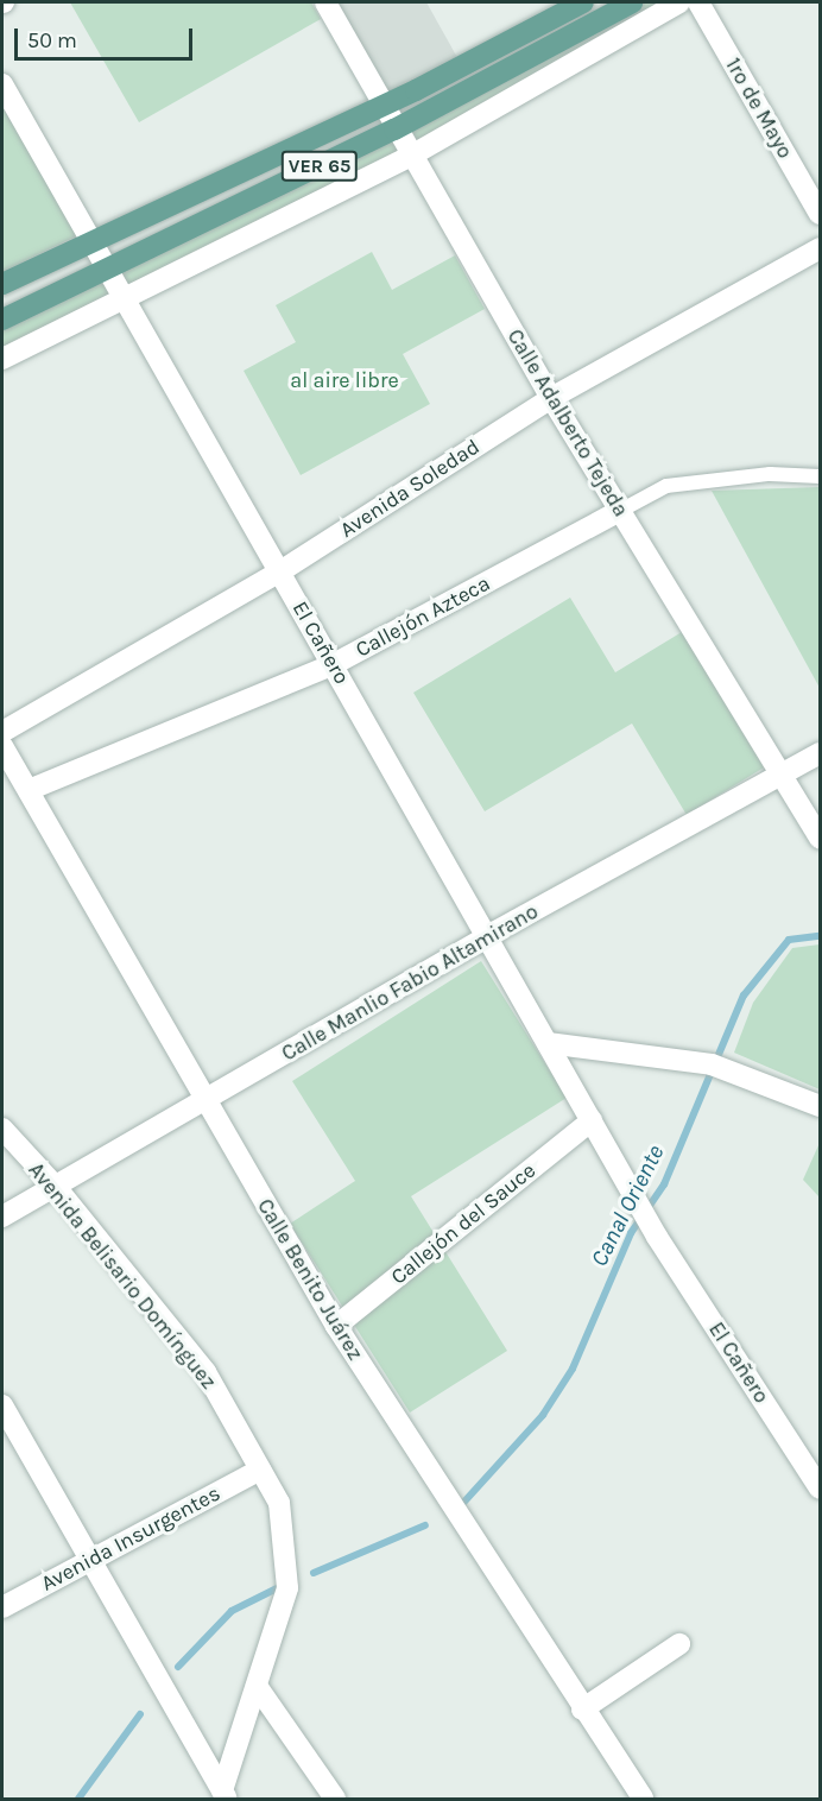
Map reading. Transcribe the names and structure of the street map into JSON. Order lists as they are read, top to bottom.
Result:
{
  "streets": {
    "main road": ["VER 65"],
    "street": [
      "1ro de Mayo",
      "Calle Adalberto Tejeda",
      "Avenida Soledad",
      "Callejón Azteca",
      "El Cañero",
      "Calle Manlio Fabio Altamirano",
      "Callejón del Sauce",
      "Avenida Belisario Domínguez",
      "Calle Benito Juárez",
      "Avenida Insurgentes"
    ]
  },
  "crossings": [
    ["VER 65", "Calle Adalberto Tejeda"],
    ["VER 65", "El Cañero"],
    ["Calle Adalberto Tejeda", "Avenida Soledad"],
    ["Calle Adalberto Tejeda", "Callejón Azteca"],
    ["Calle Adalberto Tejeda", "Calle Manlio Fabio Altamirano"],
    ["Avenida Soledad", "El Cañero"],
    ["Callejón Azteca", "El Cañero"],
    ["Callejón Azteca", "Calle Benito Juárez"],
    ["El Cañero", "Calle Manlio Fabio Altamirano"],
    ["El Cañero", "Callejón del Sauce"],
    ["Calle Manlio Fabio Altamirano", "Avenida Belisario Domínguez"],
    ["Calle Manlio Fabio Altamirano", "Calle Benito Juárez"],
    ["Callejón del Sauce", "Calle Benito Juárez"],
    ["Avenida Belisario Domínguez", "Avenida Insurgentes"]
  ],
  "water": ["Canal Oriente"],
  "parks": ["al aire libre"],
  "scale_bar": "50 m"
}
